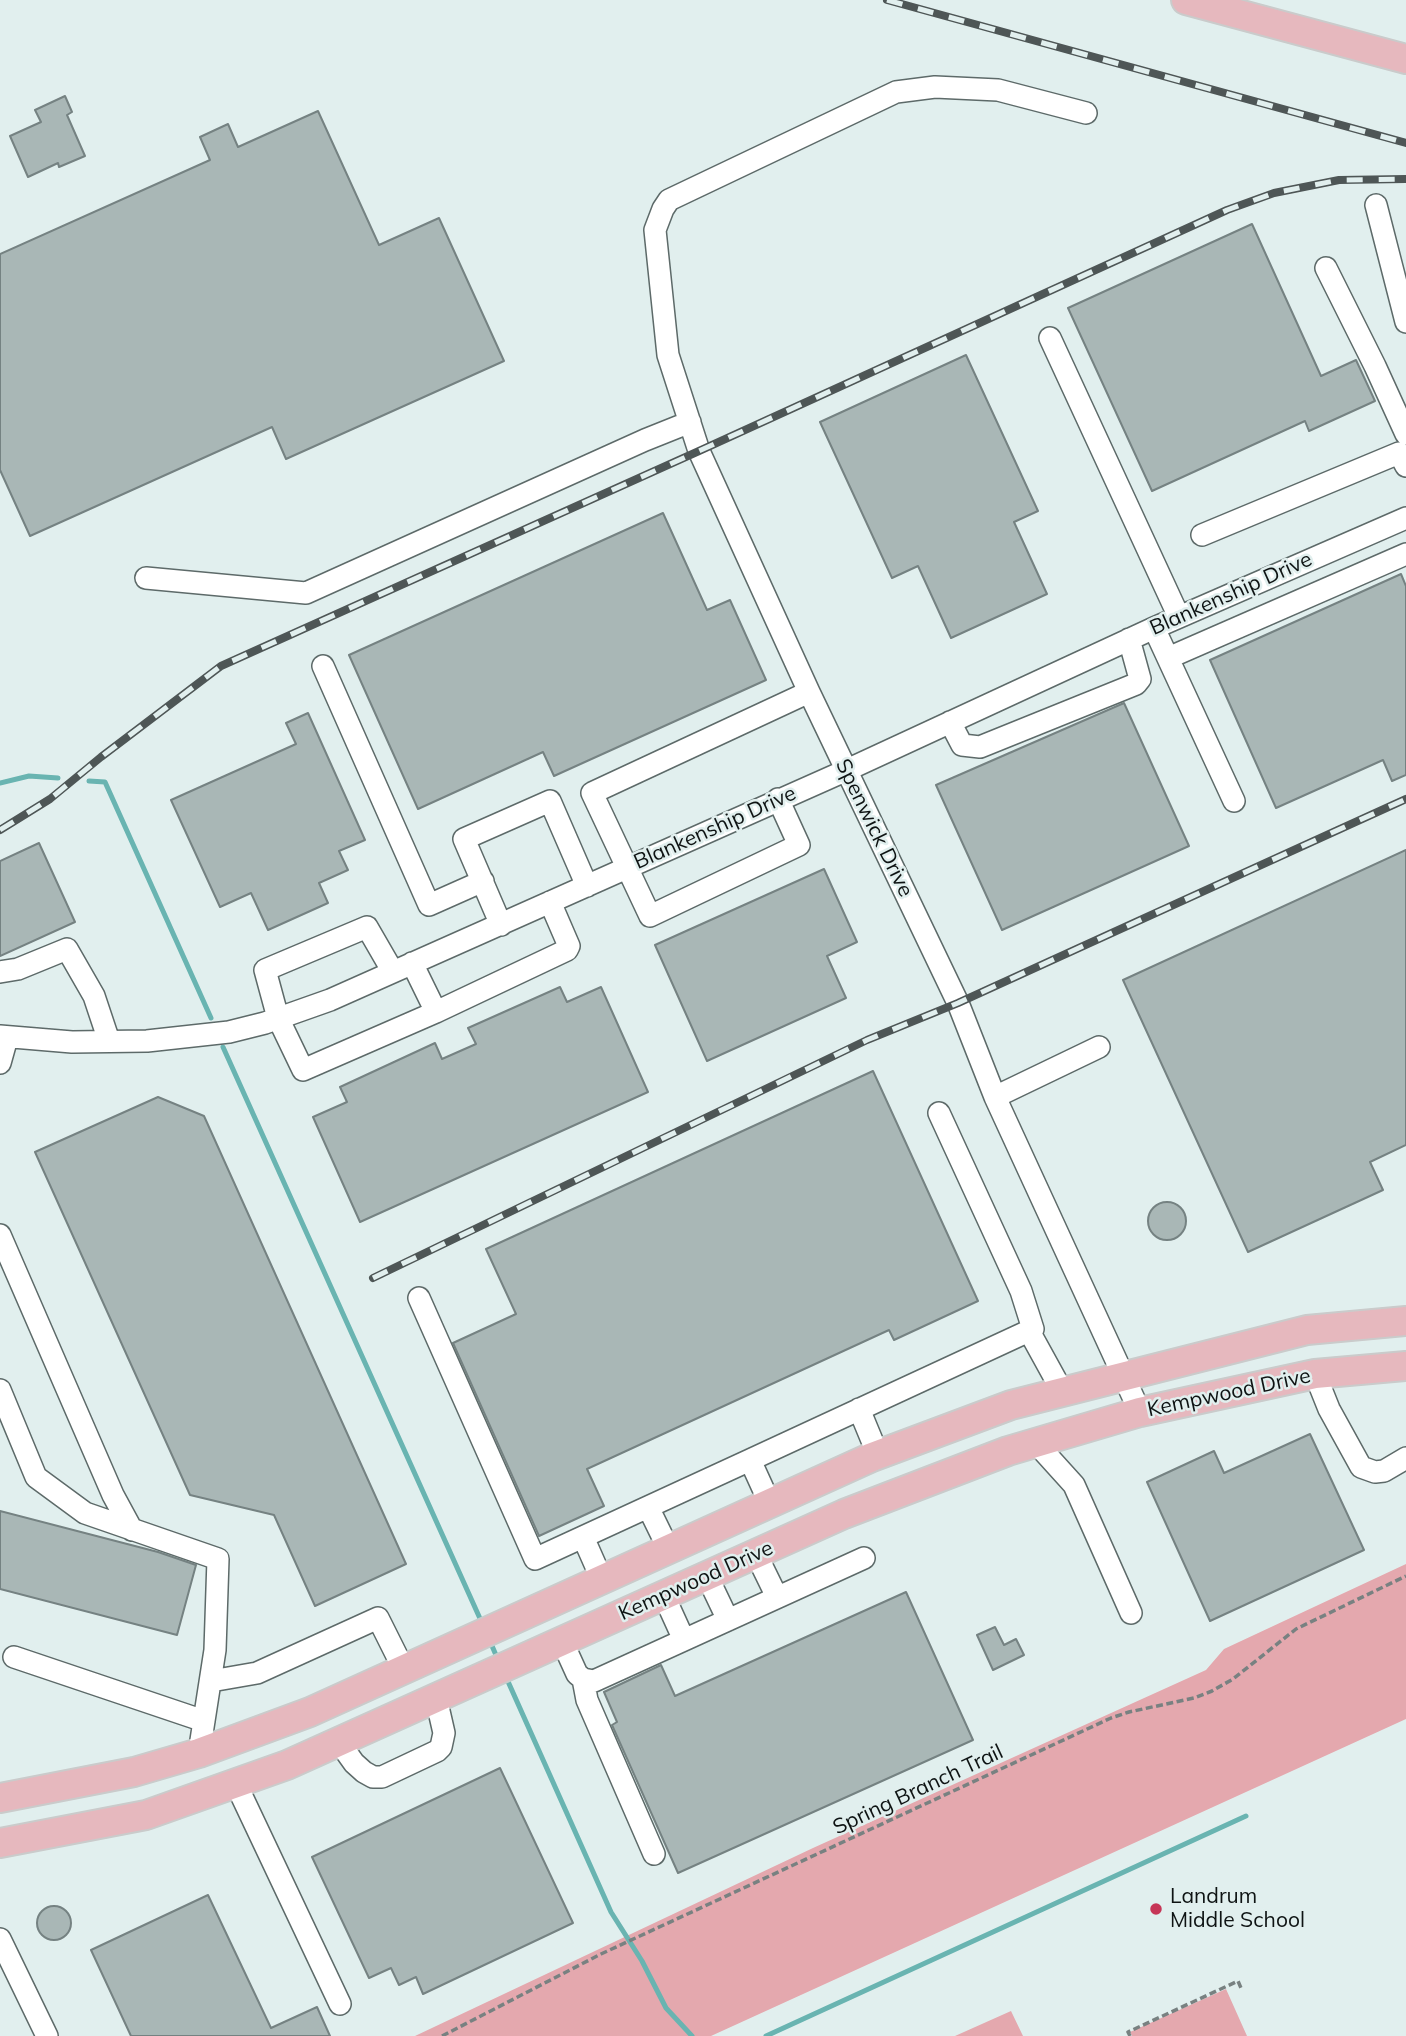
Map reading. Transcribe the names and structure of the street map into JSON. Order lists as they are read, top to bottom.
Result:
{
  "streets": {
    "main road": ["Kempwood Drive"],
    "street": ["Blankenship Drive", "Spenwick Drive"],
    "path": ["Spring Branch Trail"]
  },
  "crossings": [
    ["Blankenship Drive", "Spenwick Drive"],
    ["Spenwick Drive", "Kempwood Drive"]
  ],
  "places": ["Landrum Middle School"]
}
